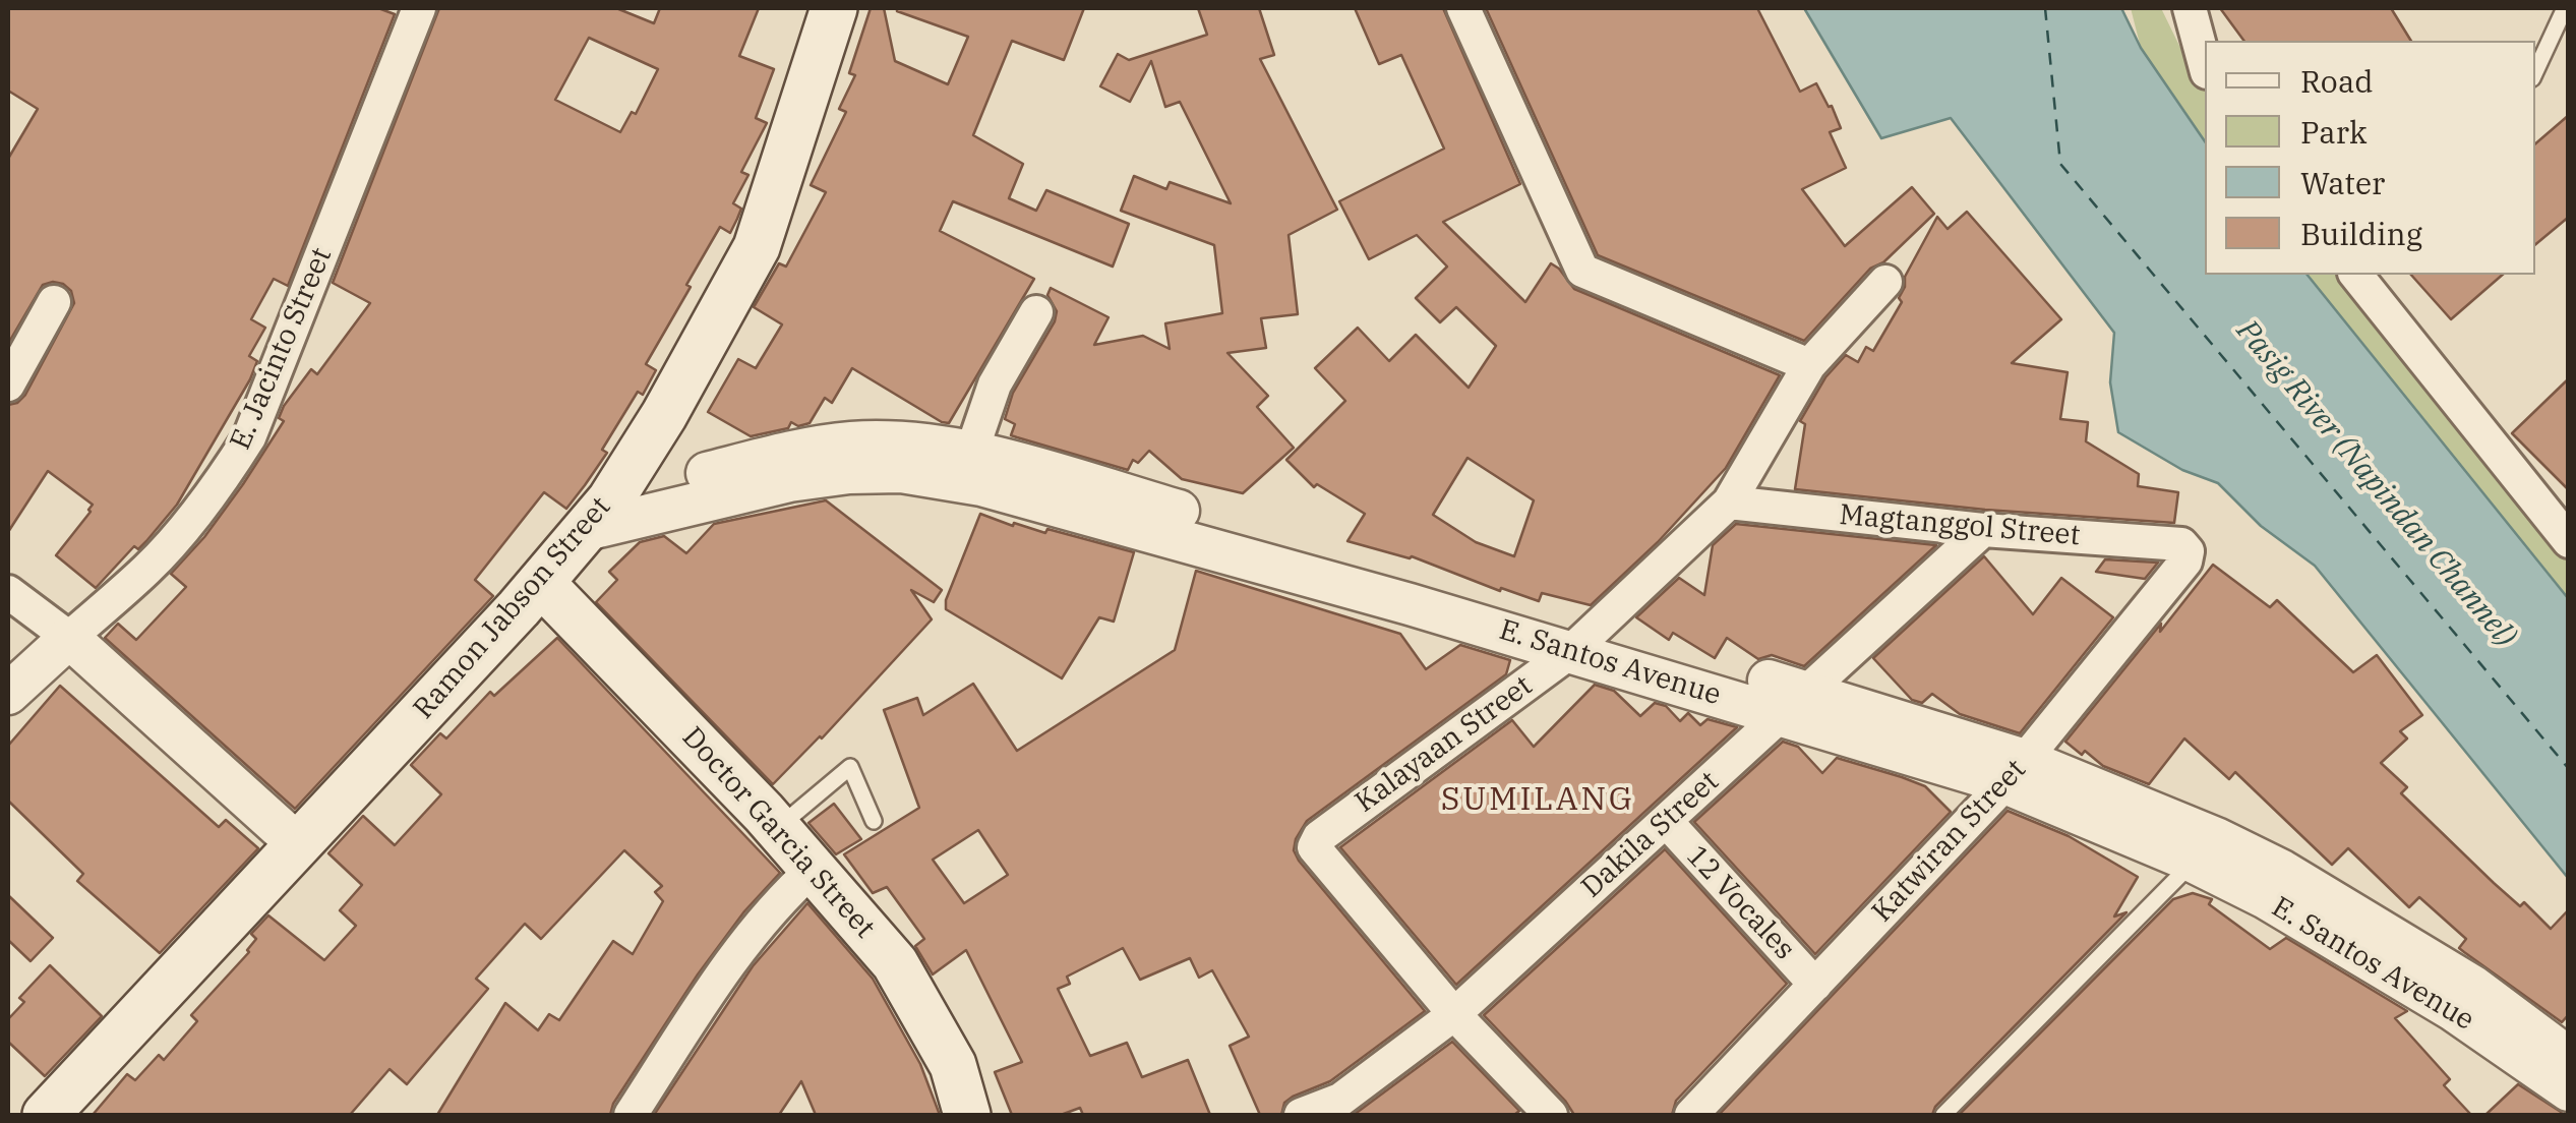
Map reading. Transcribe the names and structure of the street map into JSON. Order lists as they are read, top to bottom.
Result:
{
  "streets": {
    "main road": ["Ramon Jabson Street", "Doctor Garcia Street"],
    "street": [
      "E. Jacinto Street",
      "Magtanggol Street",
      "E. Santos Avenue",
      "Kalayaan Street",
      "Dakila Street",
      "Katwiran Street",
      "12 Vocales"
    ]
  },
  "crossings": [
    ["Magtanggol Street", "Kalayaan Street"],
    ["Magtanggol Street", "Dakila Street"],
    ["Magtanggol Street", "Katwiran Street"],
    ["Ramon Jabson Street", "E. Santos Avenue"],
    ["Ramon Jabson Street", "Doctor Garcia Street"],
    ["E. Santos Avenue", "Kalayaan Street"],
    ["E. Santos Avenue", "Dakila Street"],
    ["E. Santos Avenue", "Katwiran Street"],
    ["Kalayaan Street", "Dakila Street"],
    ["Dakila Street", "12 Vocales"],
    ["Katwiran Street", "12 Vocales"]
  ],
  "districts": ["SUMILANG"],
  "water": ["Pasig River (Napindan Channel)"],
  "legend": [
    "Road",
    "Park",
    "Water",
    "Building"
  ]
}
